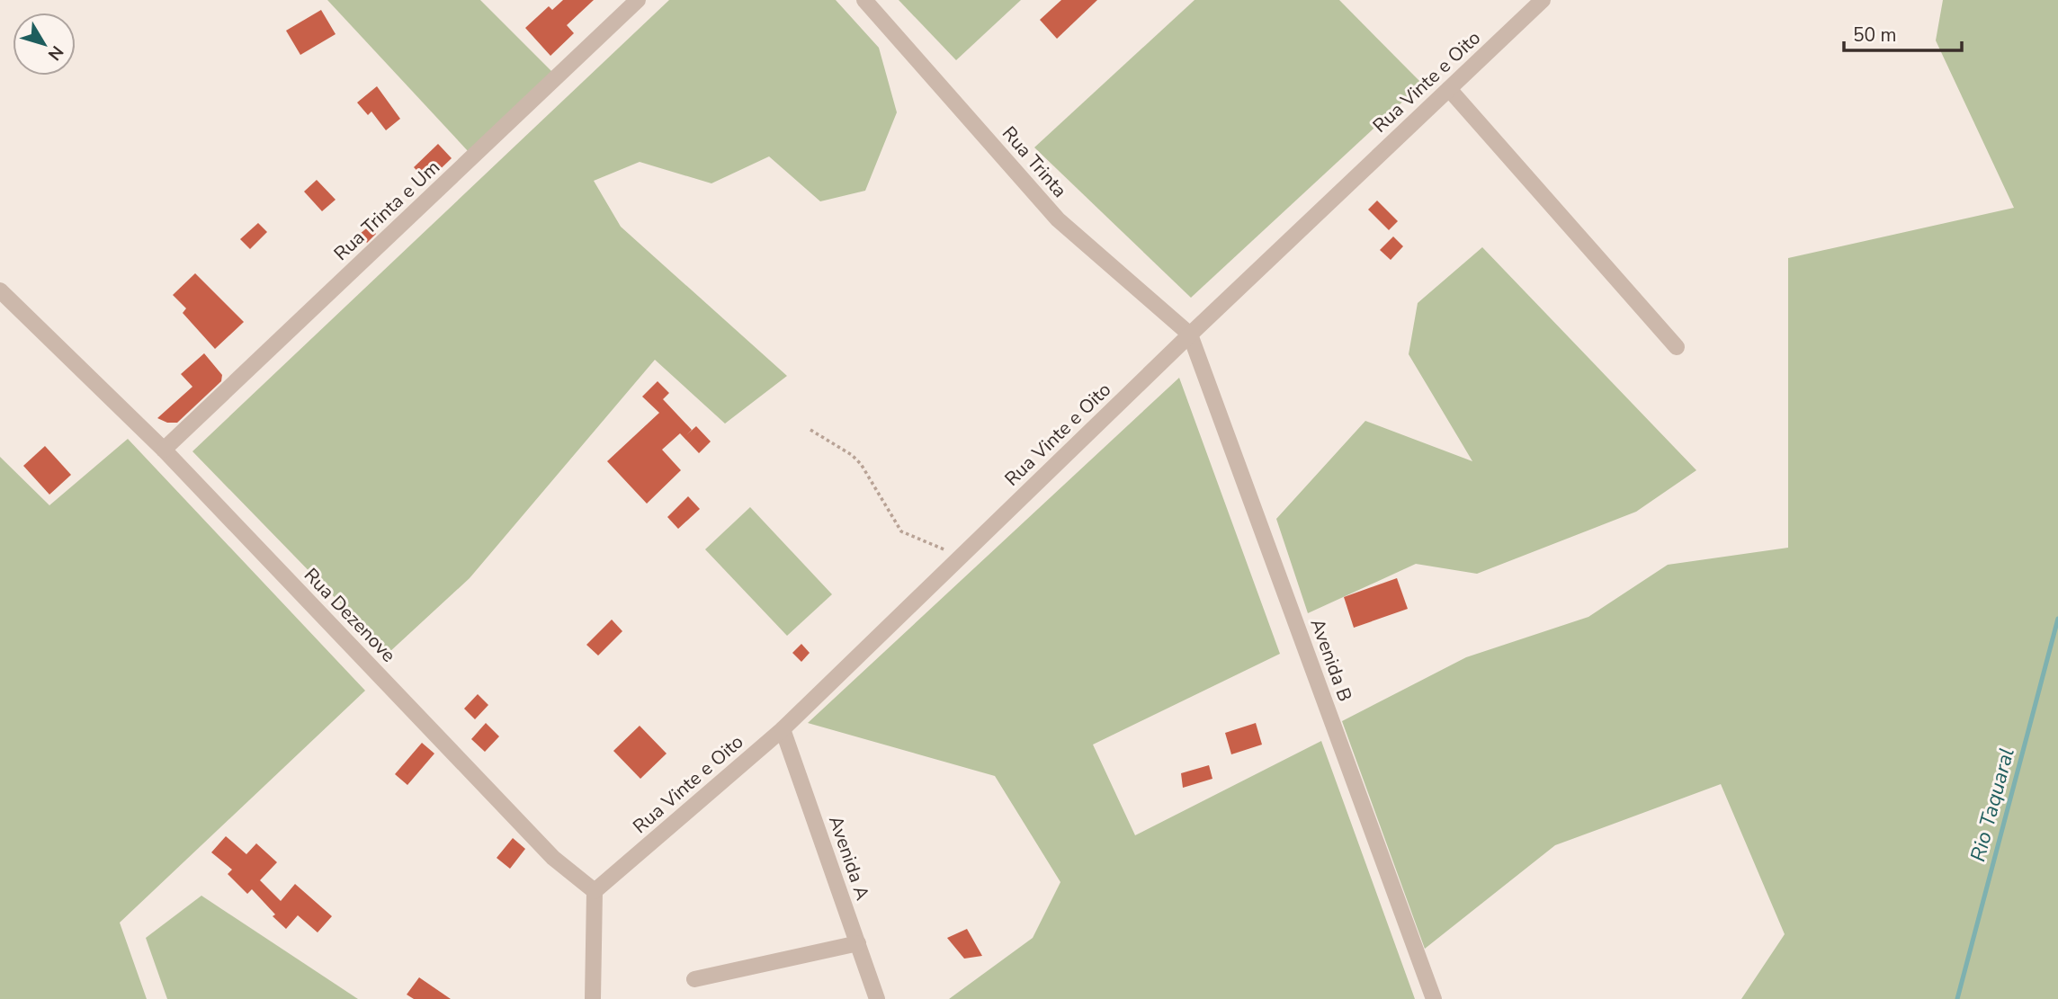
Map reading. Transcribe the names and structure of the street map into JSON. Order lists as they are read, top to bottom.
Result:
{
  "streets": {
    "street": [
      "Rua Vinte e Oito",
      "Rua Trinta",
      "Rua Trinta e Um",
      "Rua Dezenove",
      "Avenida B",
      "Avenida A"
    ]
  },
  "crossings": [
    ["Rua Vinte e Oito", "Rua Trinta"],
    ["Rua Vinte e Oito", "Rua Dezenove"],
    ["Rua Vinte e Oito", "Avenida B"],
    ["Rua Vinte e Oito", "Avenida A"],
    ["Rua Trinta", "Avenida B"],
    ["Rua Trinta e Um", "Rua Dezenove"]
  ],
  "water": ["Rio Taquaral"],
  "scale_bar": "50 m",
  "north": "bottom right"
}
